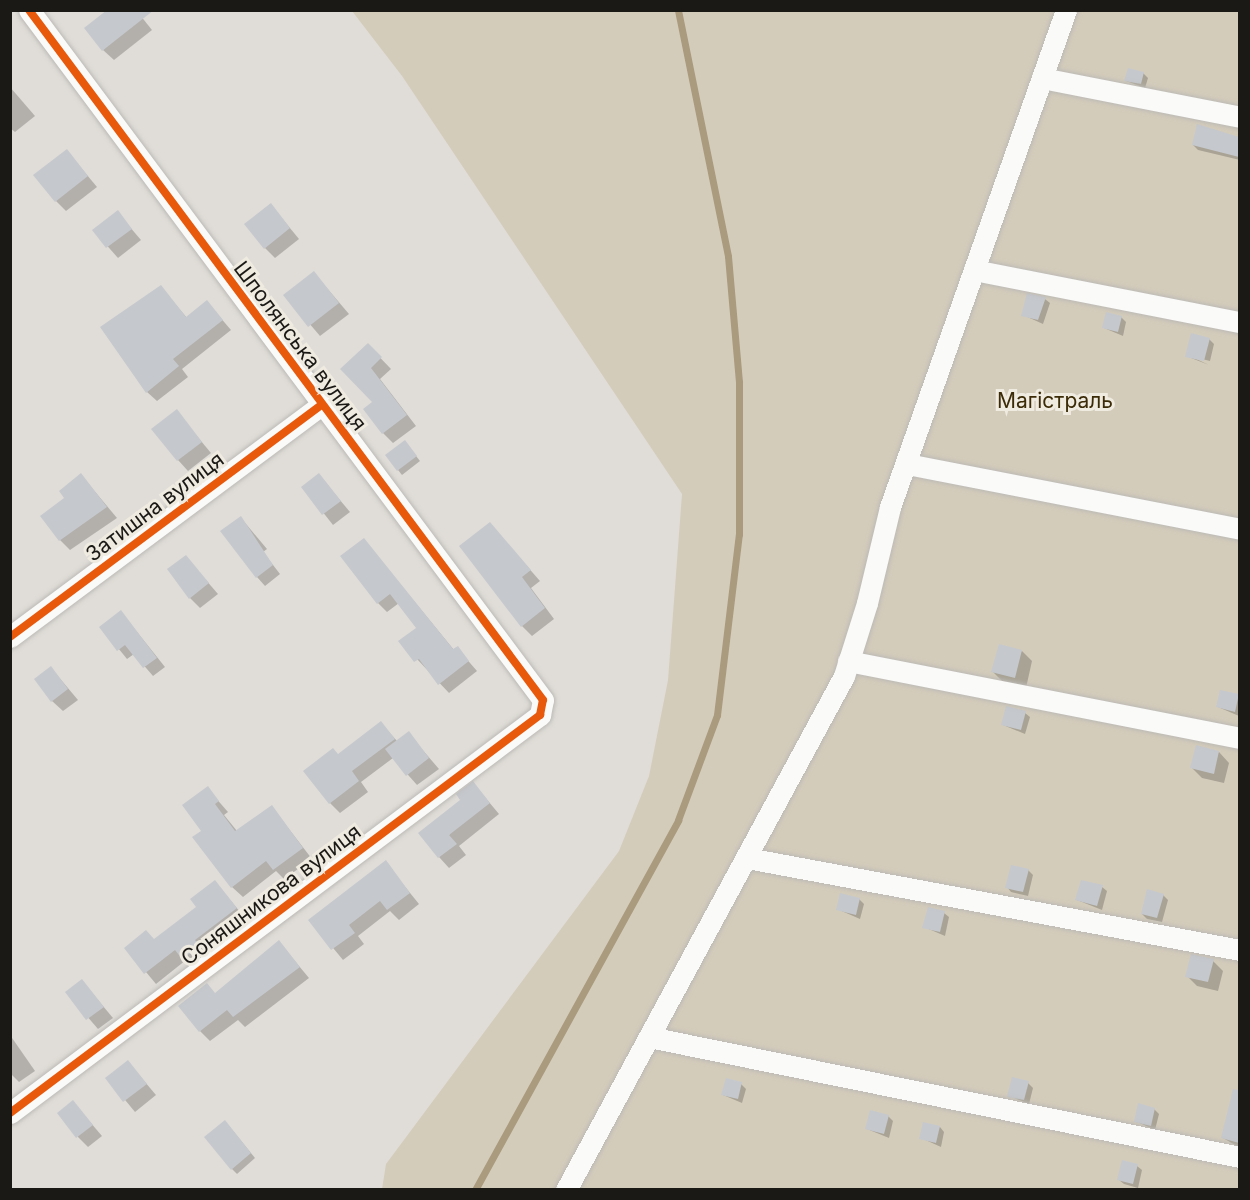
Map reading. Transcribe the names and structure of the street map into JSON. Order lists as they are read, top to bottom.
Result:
{
  "streets": {
    "street": ["Шполянська вулиця", "Затишна вулиця", "Соняшникова вулиця"]
  },
  "crossings": [
    ["Шполянська вулиця", "Затишна вулиця"],
    ["Шполянська вулиця", "Соняшникова вулиця"]
  ],
  "parks": ["Магістраль"]
}
